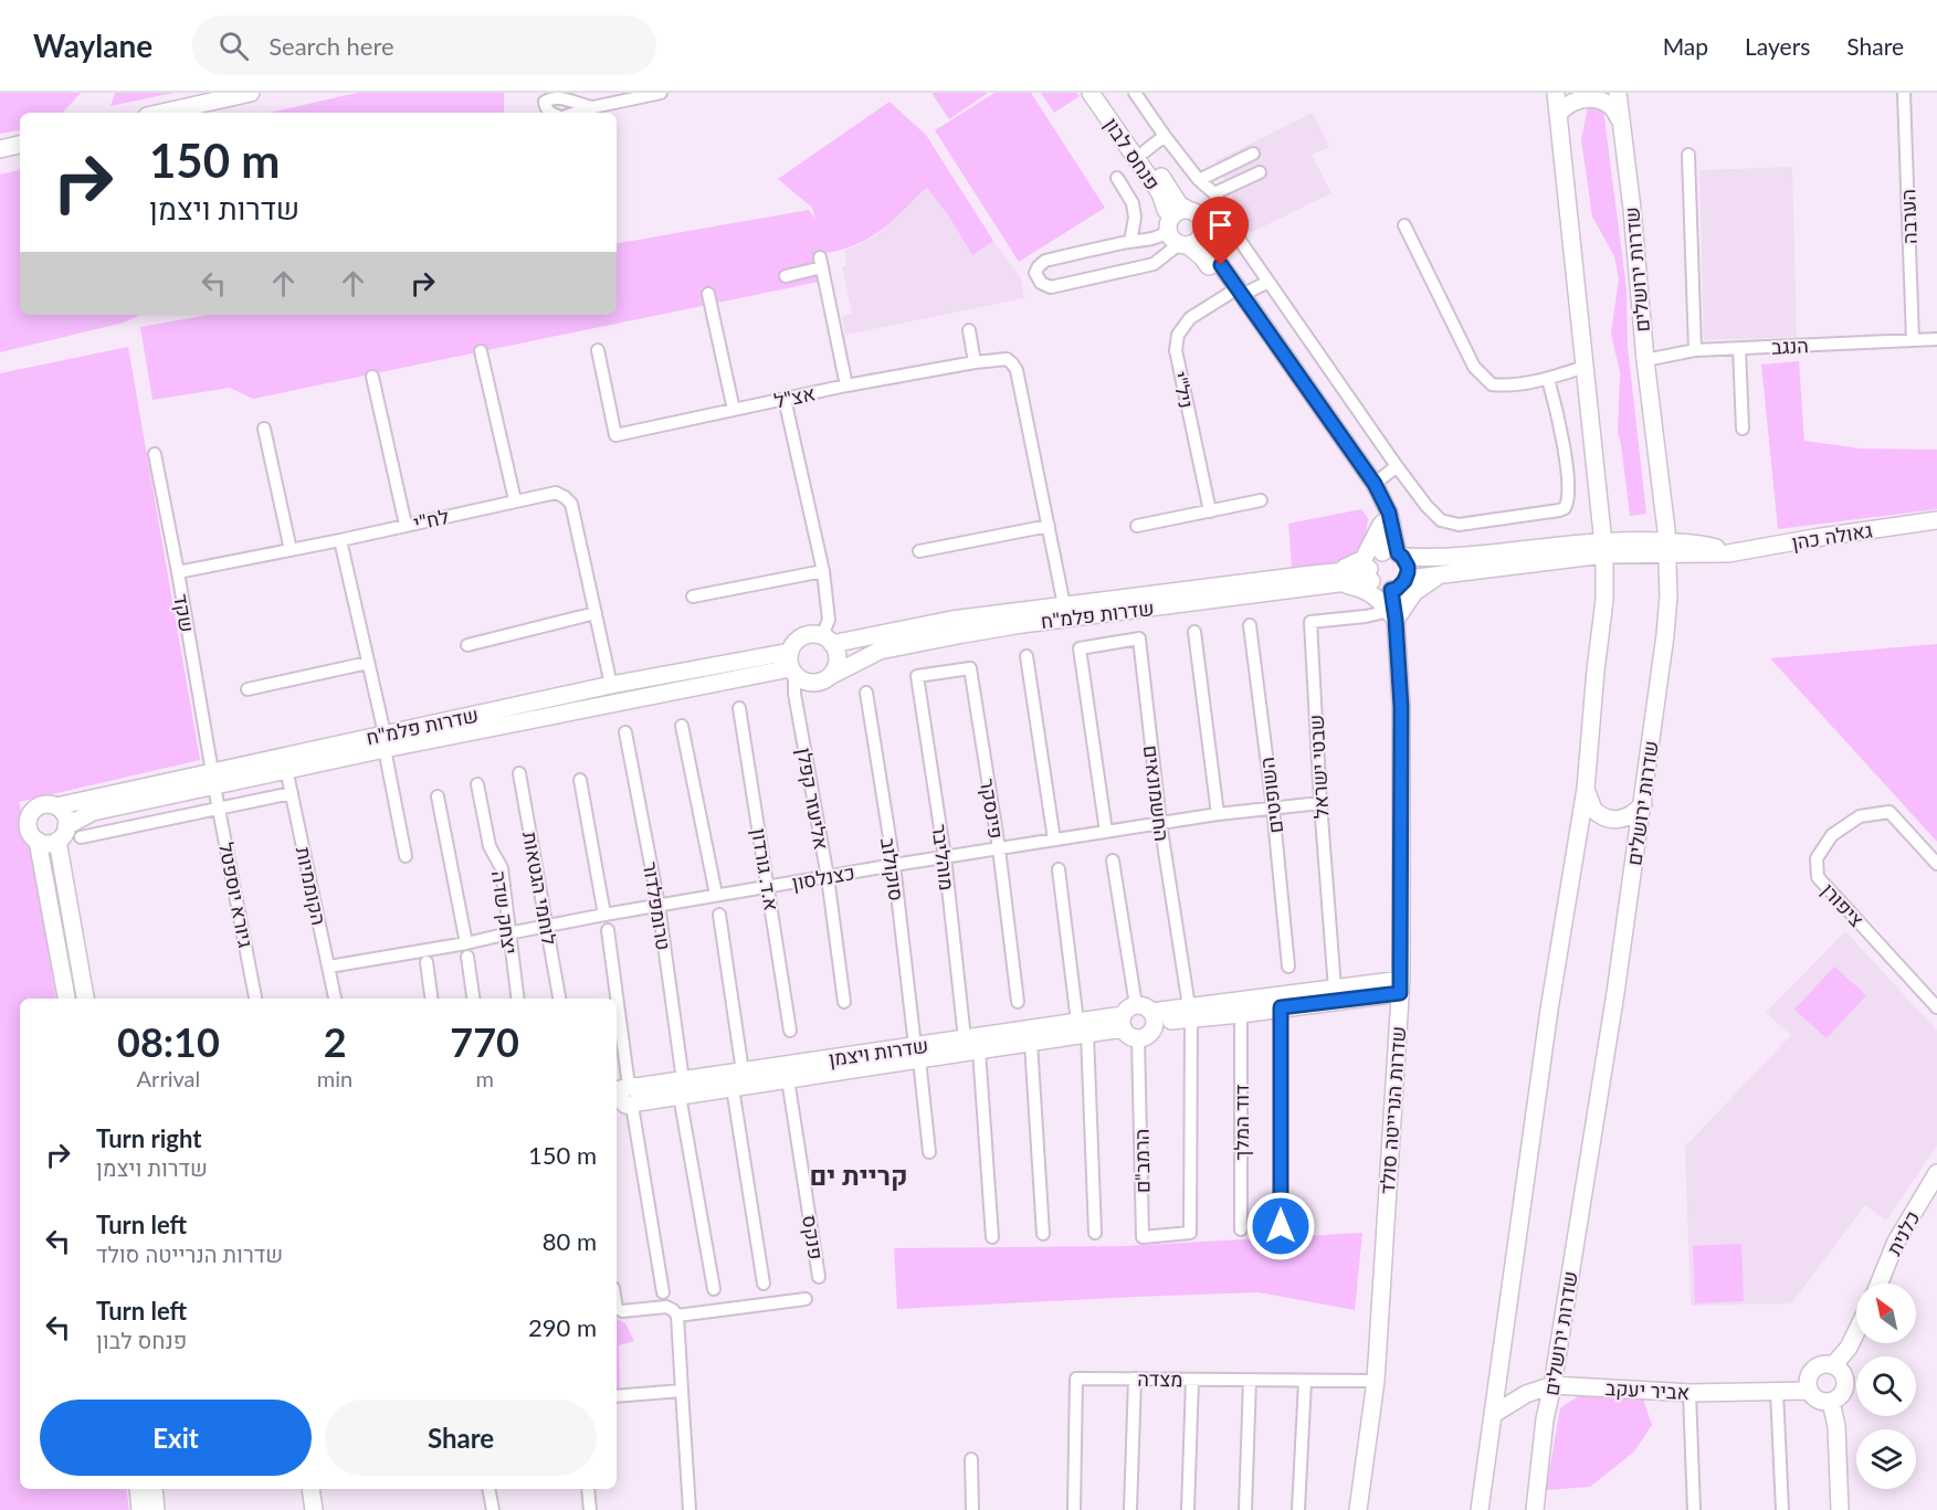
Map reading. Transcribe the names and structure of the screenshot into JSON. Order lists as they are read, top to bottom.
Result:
{
  "streets": {
    "street": [
      "פנחס לבון",
      "הערבה",
      "שדרות ירושלים",
      "הנגב",
      "ניל\"י",
      "אצ\"ל",
      "לח\"י",
      "גאולה כהן",
      "שקד",
      "שדרות פלמ\"ח",
      "שבטי ישראל",
      "החשמונאים",
      "השופטים",
      "אליעזר קפלן",
      "פינסקר",
      "מוהליבר",
      "א.ד. גורדון",
      "סוקולוב",
      "כצנלסון",
      "הקוממיות",
      "לוחמי הגטאות",
      "גיורא יוספטל",
      "ציפורן",
      "טרומפלדור",
      "יצחק שדה",
      "שדרות ויצמן",
      "שדרות הנרייטה סולד",
      "דוד המלך",
      "הרמב\"ם",
      "כלנית",
      "פנקס",
      "מצדה",
      "אביר יעקב"
    ]
  },
  "crossings": [
    ["הערבה", "הנגב"],
    ["שדרות ירושלים", "הנגב"],
    ["שדרות ירושלים", "גאולה כהן"],
    ["שדרות ירושלים", "אביר יעקב"],
    ["אצ\"ל", "שדרות פלמ\"ח"],
    ["לח\"י", "שקד"],
    ["לח\"י", "שדרות פלמ\"ח"],
    ["שקד", "שדרות פלמ\"ח"],
    ["שקד", "גיורא יוספטל"],
    ["שדרות פלמ\"ח", "אליעזר קפלן"],
    ["שדרות פלמ\"ח", "הקוממיות"],
    ["שדרות פלמ\"ח", "גיורא יוספטל"],
    ["שדרות פלמ\"ח", "שדרות הנרייטה סולד"],
    ["שבטי ישראל", "כצנלסון"],
    ["שבטי ישראל", "שדרות הנרייטה סולד"],
    ["החשמונאים", "כצנלסון"],
    ["החשמונאים", "הרמב\"ם"],
    ["השופטים", "כצנלסון"],
    ["אליעזר קפלן", "כצנלסון"],
    ["פינסקר", "מוהליבר"],
    ["פינסקר", "כצנלסון"],
    ["מוהליבר", "כצנלסון"],
    ["מוהליבר", "שדרות ויצמן"],
    ["א.ד. גורדון", "כצנלסון"],
    ["סוקולוב", "כצנלסון"],
    ["סוקולוב", "שדרות ויצמן"],
    ["כצנלסון", "הקוממיות"],
    ["כצנלסון", "לוחמי הגטאות"],
    ["כצנלסון", "טרומפלדור"],
    ["כצנלסון", "יצחק שדה"],
    ["טרומפלדור", "שדרות ויצמן"],
    ["שדרות ויצמן", "הרמב\"ם"],
    ["שדרות ויצמן", "פנקס"],
    ["שדרות הנרייטה סולד", "מצדה"]
  ],
  "districts": ["קריית ים"],
  "north": "top left",
  "page": {
    "header": "Waylane",
    "search": "Search here",
    "nav": ["Map", "Layers", "Share"],
    "turn": ["150 m", "שדרות ויצמן"],
    "eta": [
      "08:10",
      "Arrival",
      "2",
      "min",
      "770",
      "m"
    ],
    "list": [
      {
        "name": "Turn right",
        "note": "שדרות ויצמן",
        "value": "150 m"
      },
      {
        "name": "Turn left",
        "note": "שדרות הנרייטה סולד",
        "value": "80 m"
      },
      {
        "name": "Turn left",
        "note": "פנחס לבון",
        "value": "290 m"
      }
    ],
    "buttons": ["Exit", "Share"]
  }
}
